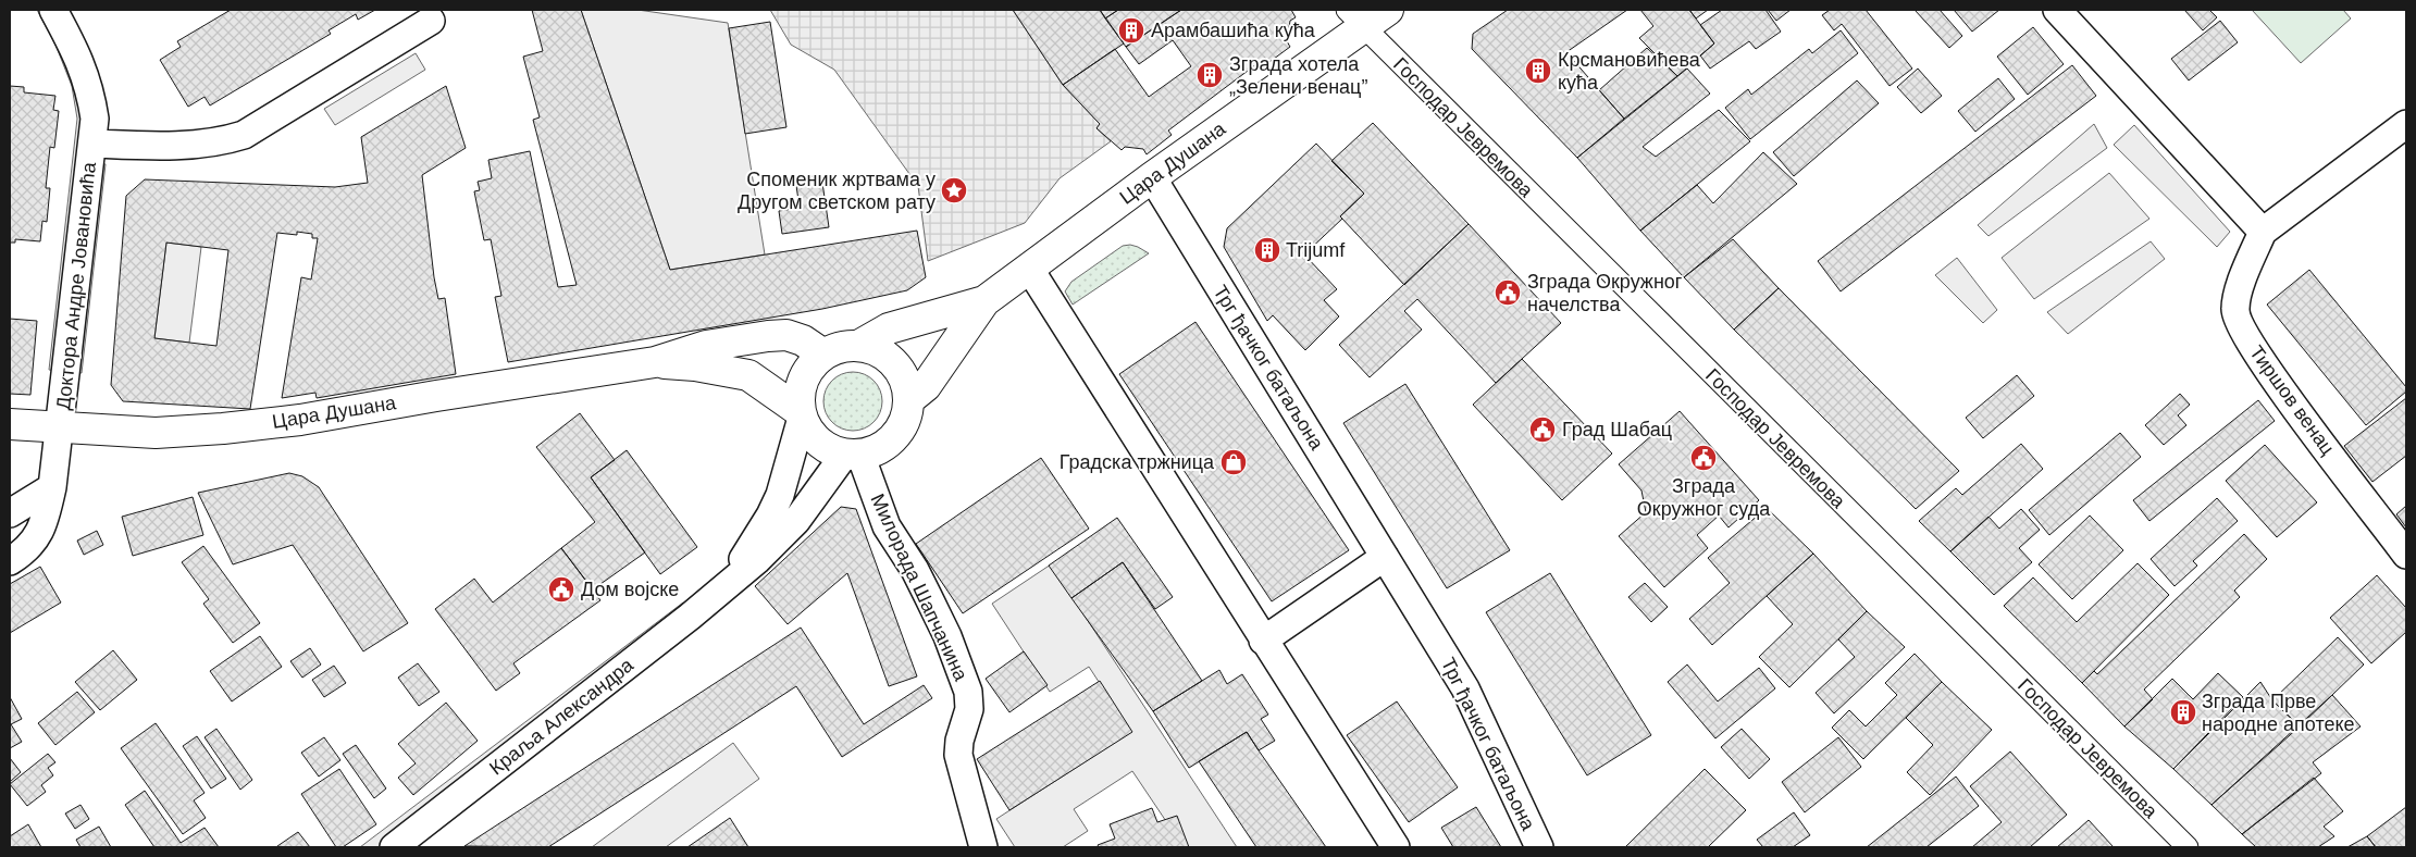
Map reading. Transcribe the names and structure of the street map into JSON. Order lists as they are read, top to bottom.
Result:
{
  "streets": {
    "main road": ["Цара Душана"],
    "street": [
      "Господар Јевремова",
      "Доктора Андре Јовановића",
      "Трг ђачког батаљона",
      "Тиршов венац",
      "Милорада Шапчанина",
      "Краља Александра"
    ]
  },
  "crossings": [
    ["Господар Јевремова", "Цара Душана"],
    ["Цара Душана", "Доктора Андре Јовановића"],
    ["Цара Душана", "Трг ђачког батаљона"],
    ["Цара Душана", "Милорада Шапчанина"],
    ["Цара Душана", "Краља Александра"],
    ["Милорада Шапчанина", "Краља Александра"]
  ],
  "places": {
    "building": [
      "Арамбашића кућа",
      "Крсмановићева кућа",
      "Зграда хотела „Зелени венац”",
      "Trijumf",
      "Зграда Прве народне апотеке"
    ],
    "place": ["Споменик жртвама у Другом светском рату"],
    "public building": [
      "Зграда Окружног начелства",
      "Град Шабац",
      "Зграда Окружног суда",
      "Дом војске"
    ],
    "shop": ["Градска тржница"]
  }
}
